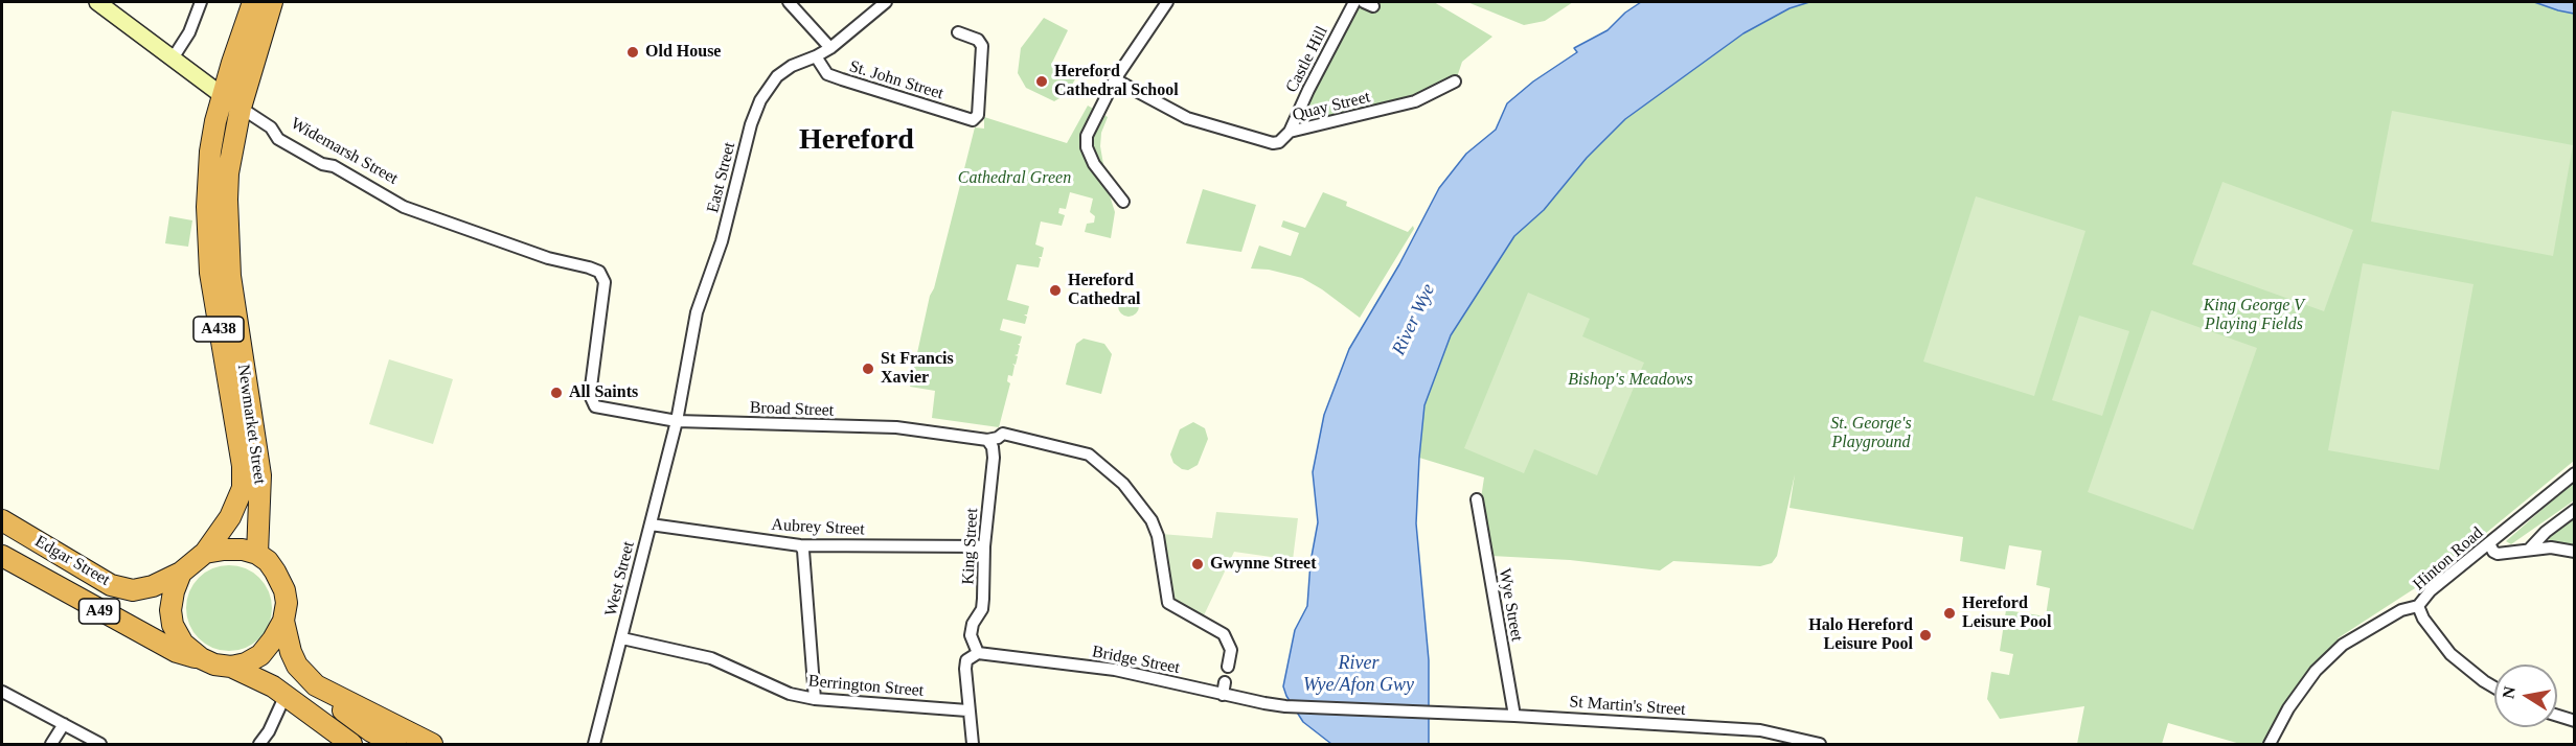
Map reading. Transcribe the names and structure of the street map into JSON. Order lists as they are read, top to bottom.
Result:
{
  "streets": {
    "highway": [
      "A438",
      "Newmarket Street",
      "Edgar Street",
      "A49"
    ],
    "main road": ["Widemarsh Street"],
    "street": [
      "Castle Hill",
      "St. John Street",
      "Quay Street",
      "East Street",
      "Broad Street",
      "Aubrey Street",
      "King Street",
      "Hinton Road",
      "West Street",
      "Wye Street",
      "Bridge Street",
      "Berrington Street",
      "St Martin's Street"
    ]
  },
  "crossings": [
    ["Castle Hill", "Quay Street"],
    ["St. John Street", "East Street"],
    ["Widemarsh Street", "A438"],
    ["Widemarsh Street", "Broad Street"],
    ["Widemarsh Street", "Newmarket Street"],
    ["East Street", "Broad Street"],
    ["East Street", "West Street"],
    ["A438", "Newmarket Street"],
    ["Broad Street", "King Street"],
    ["Broad Street", "West Street"],
    ["Newmarket Street", "Edgar Street"],
    ["Aubrey Street", "King Street"],
    ["Aubrey Street", "West Street"],
    ["King Street", "Bridge Street"],
    ["West Street", "Berrington Street"],
    ["Wye Street", "St Martin's Street"],
    ["Bridge Street", "St Martin's Street"]
  ],
  "districts": ["Hereford"],
  "water": ["River Wye", "River Wye/Afon Gwy"],
  "parks": [
    "Cathedral Green",
    "King George V Playing Fields",
    "Bishop's Meadows",
    "St. George's Playground"
  ],
  "places": [
    "Old House",
    "Hereford Cathedral School",
    "Hereford Cathedral",
    "St Francis Xavier",
    "All Saints",
    "Gwynne Street",
    "Hereford Leisure Pool",
    "Halo Hereford Leisure Pool"
  ],
  "north": "left"
}
